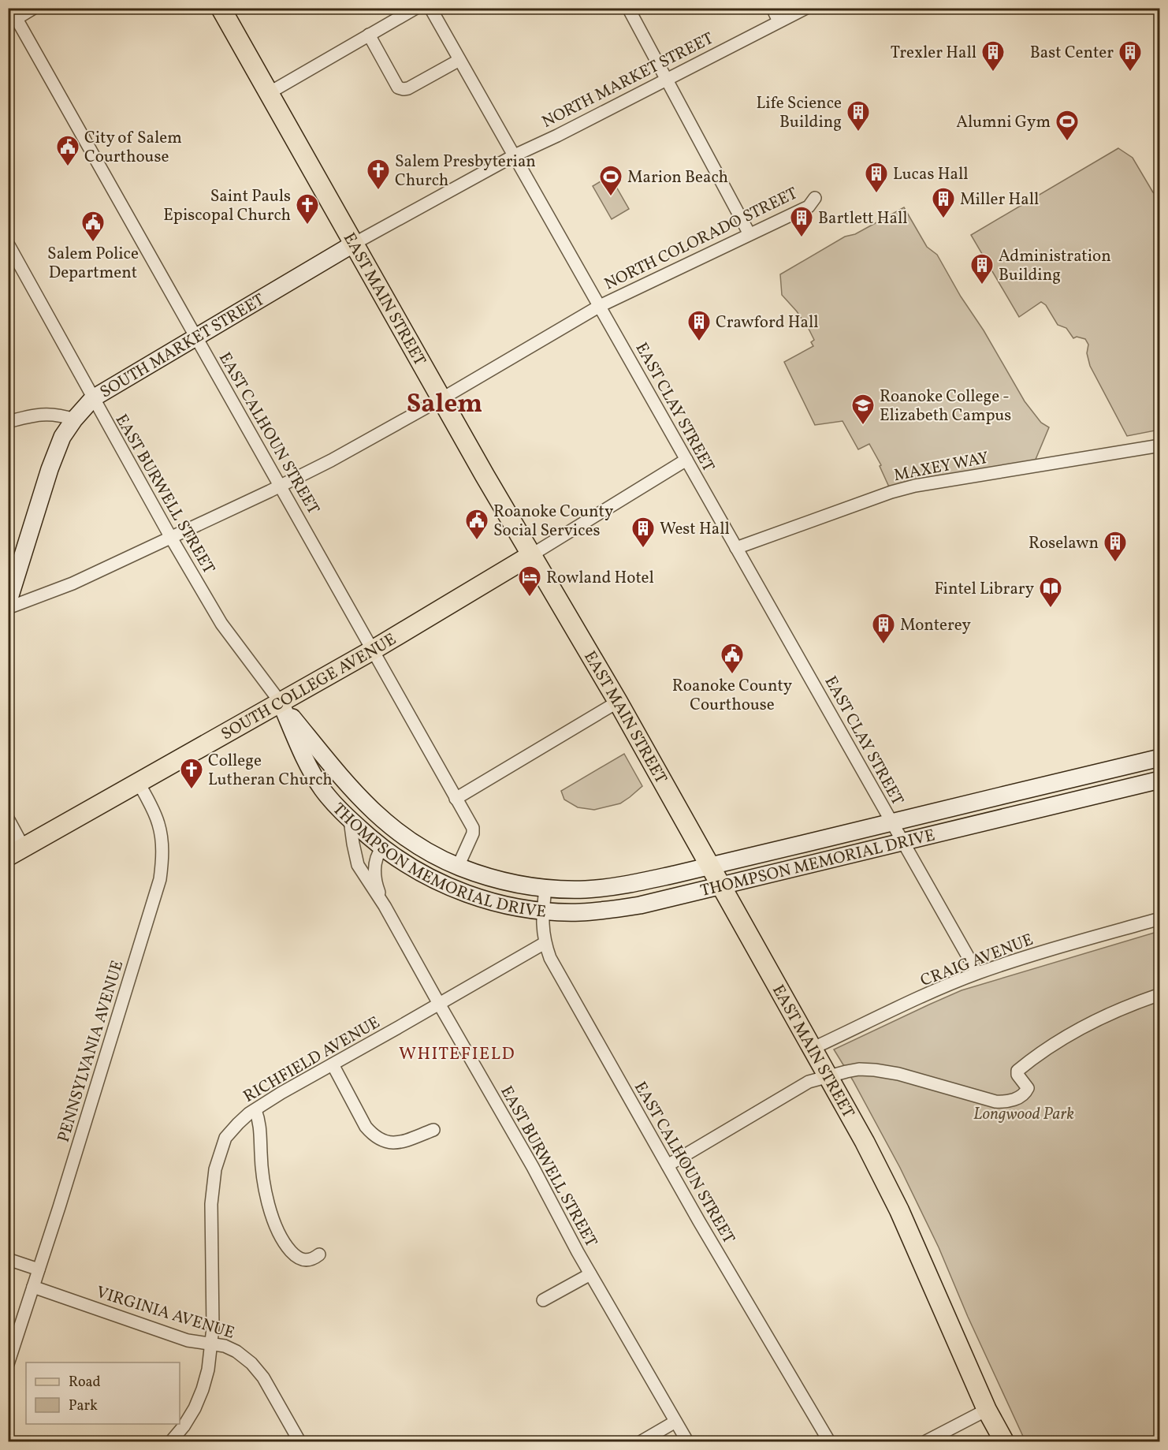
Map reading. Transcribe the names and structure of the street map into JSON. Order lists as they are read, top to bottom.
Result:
{
  "streets": {
    "main road": [
      "EAST MAIN STREET",
      "SOUTH MARKET STREET",
      "SOUTH COLLEGE AVENUE",
      "THOMPSON MEMORIAL DRIVE"
    ],
    "street": [
      "NORTH MARKET STREET",
      "NORTH COLORADO STREET",
      "EAST CLAY STREET",
      "EAST CALHOUN STREET",
      "MAXEY WAY",
      "EAST BURWELL STREET",
      "CRAIG AVENUE",
      "PENNSYLVANIA AVENUE",
      "RICHFIELD AVENUE",
      "VIRGINIA AVENUE"
    ]
  },
  "crossings": [
    ["NORTH MARKET STREET", "EAST MAIN STREET"],
    ["NORTH MARKET STREET", "SOUTH MARKET STREET"],
    ["NORTH MARKET STREET", "EAST CLAY STREET"],
    ["NORTH COLORADO STREET", "EAST MAIN STREET"],
    ["NORTH COLORADO STREET", "EAST CLAY STREET"],
    ["NORTH COLORADO STREET", "EAST CALHOUN STREET"],
    ["NORTH COLORADO STREET", "EAST BURWELL STREET"],
    ["EAST MAIN STREET", "SOUTH MARKET STREET"],
    ["EAST MAIN STREET", "SOUTH COLLEGE AVENUE"],
    ["EAST MAIN STREET", "THOMPSON MEMORIAL DRIVE"],
    ["EAST MAIN STREET", "CRAIG AVENUE"],
    ["SOUTH MARKET STREET", "EAST CALHOUN STREET"],
    ["SOUTH MARKET STREET", "EAST BURWELL STREET"],
    ["EAST CLAY STREET", "MAXEY WAY"],
    ["EAST CLAY STREET", "THOMPSON MEMORIAL DRIVE"],
    ["EAST CLAY STREET", "CRAIG AVENUE"],
    ["EAST CALHOUN STREET", "SOUTH COLLEGE AVENUE"],
    ["EAST CALHOUN STREET", "THOMPSON MEMORIAL DRIVE"],
    ["EAST CALHOUN STREET", "RICHFIELD AVENUE"],
    ["EAST BURWELL STREET", "SOUTH COLLEGE AVENUE"],
    ["EAST BURWELL STREET", "THOMPSON MEMORIAL DRIVE"],
    ["EAST BURWELL STREET", "RICHFIELD AVENUE"],
    ["SOUTH COLLEGE AVENUE", "THOMPSON MEMORIAL DRIVE"],
    ["SOUTH COLLEGE AVENUE", "PENNSYLVANIA AVENUE"],
    ["PENNSYLVANIA AVENUE", "VIRGINIA AVENUE"],
    ["RICHFIELD AVENUE", "VIRGINIA AVENUE"]
  ],
  "districts": ["Salem", "WHITEFIELD"],
  "parks": ["Longwood Park"],
  "places": {
    "building": [
      "Trexler Hall",
      "Bast Center",
      "Life Science Building",
      "Lucas Hall",
      "Miller Hall",
      "Bartlett Hall",
      "Administration Building",
      "Crawford Hall",
      "West Hall",
      "Roselawn",
      "Monterey"
    ],
    "sports": ["Alumni Gym", "Marion Beach"],
    "public building": [
      "City of Salem Courthouse",
      "Salem Police Department",
      "Roanoke County Social Services",
      "Roanoke County Courthouse"
    ],
    "church": ["Salem Presbyterian Church", "Saint Pauls Episcopal Church", "College Lutheran Church"],
    "school or university": ["Roanoke College - Elizabeth Campus"],
    "hotel": ["Rowland Hotel"],
    "library": ["Fintel Library"]
  },
  "legend": ["Road", "Park"]
}
